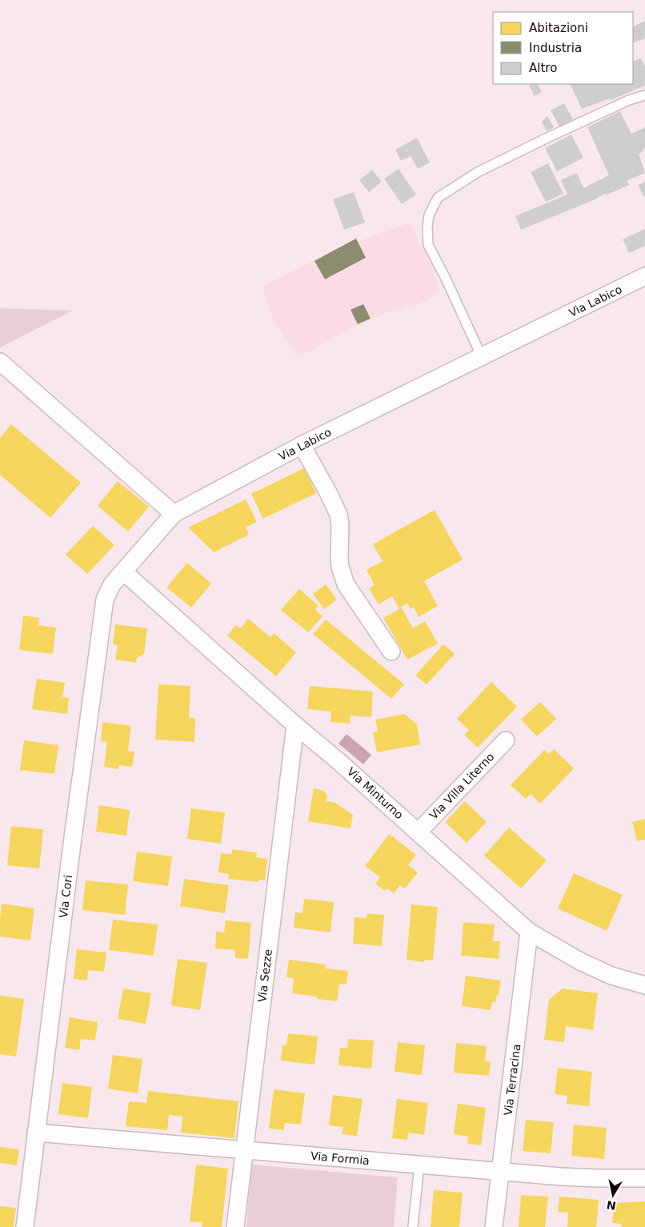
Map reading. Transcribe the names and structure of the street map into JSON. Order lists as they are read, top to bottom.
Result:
{
  "streets": {
    "street": [
      "Via Labico",
      "Via Villa Literno",
      "Via Minturno",
      "Via Cori",
      "Via Sezze",
      "Via Terracina",
      "Via Formia"
    ]
  },
  "crossings": [
    ["Via Labico", "Via Cori"],
    ["Via Villa Literno", "Via Minturno"],
    ["Via Minturno", "Via Cori"],
    ["Via Minturno", "Via Sezze"],
    ["Via Minturno", "Via Terracina"],
    ["Via Cori", "Via Formia"],
    ["Via Sezze", "Via Formia"],
    ["Via Terracina", "Via Formia"]
  ],
  "legend": ["Abitazioni", "Industria", "Altro"],
  "north": "bottom"
}
